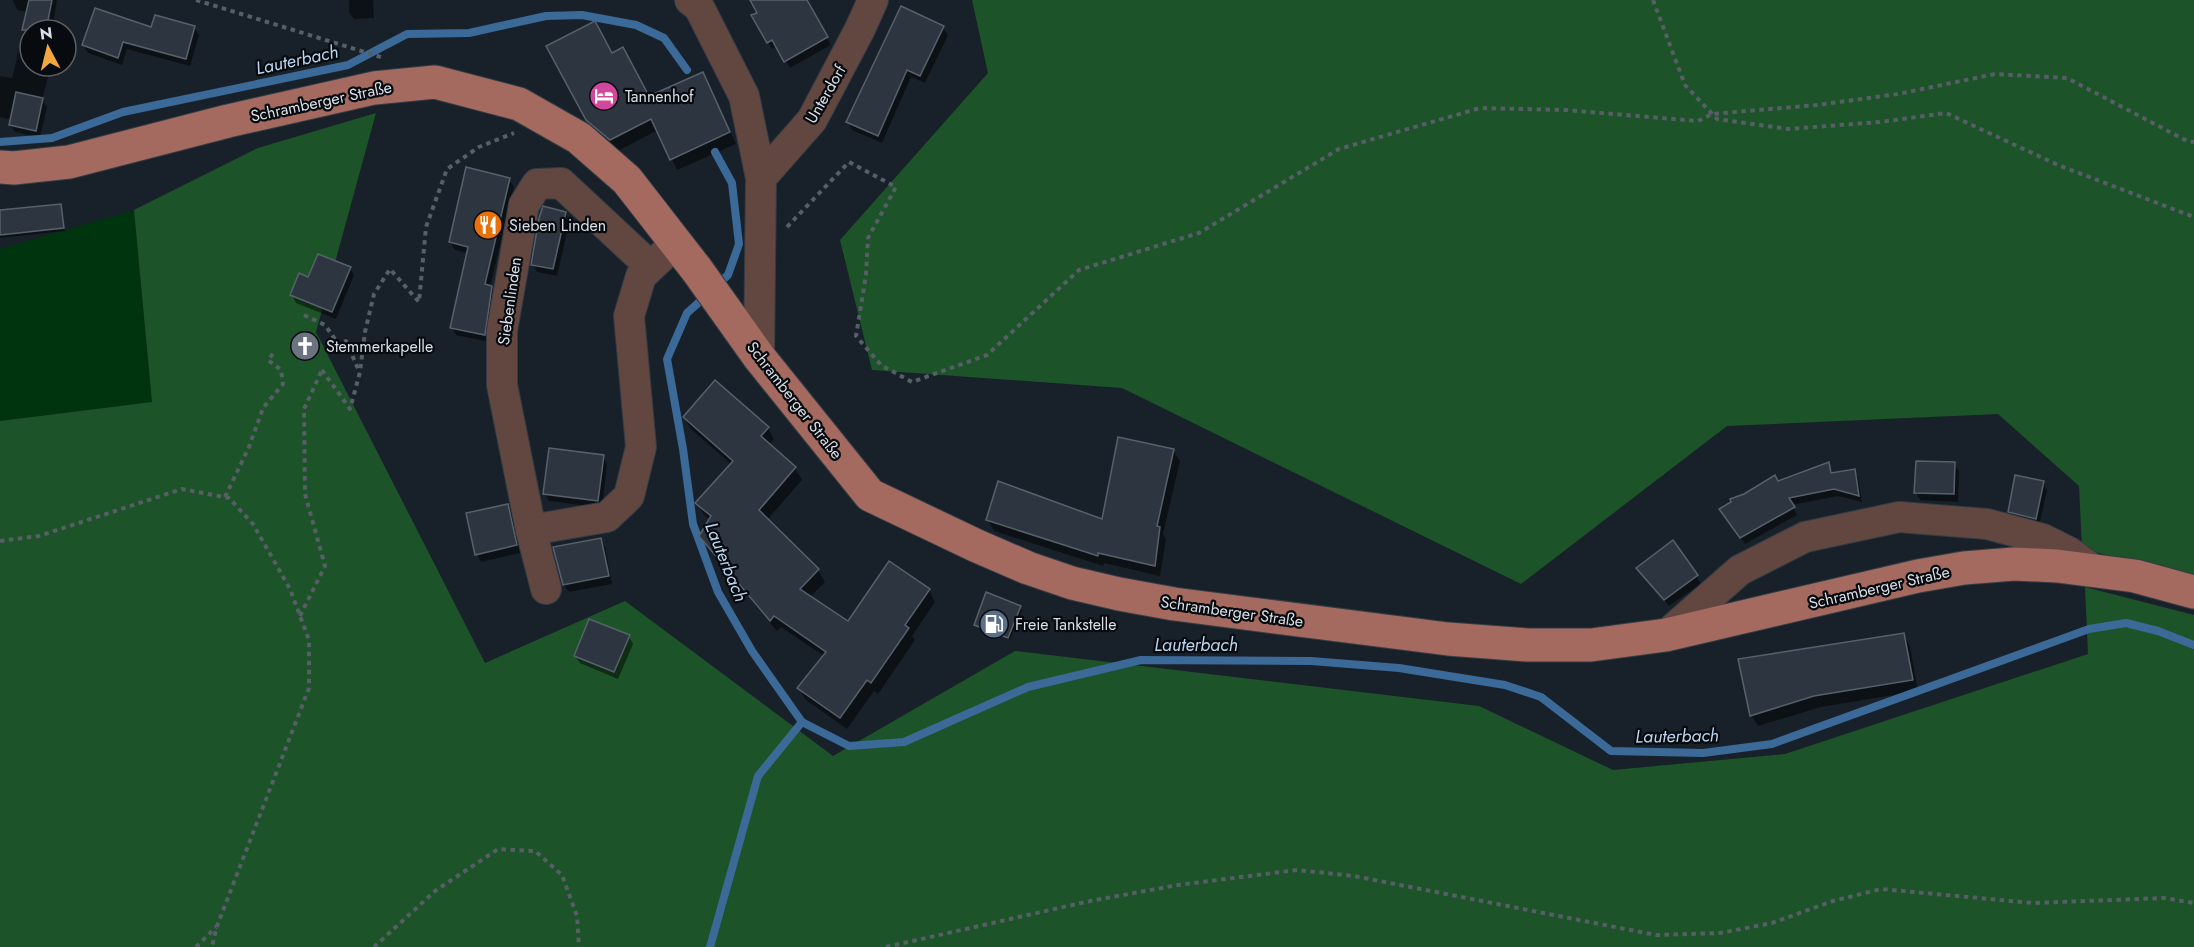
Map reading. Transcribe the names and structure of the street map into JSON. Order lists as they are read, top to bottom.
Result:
{
  "streets": {
    "main road": ["Schramberger Straße"],
    "street": ["Unterdorf", "Siebenlinden"]
  },
  "water": ["Lauterbach"],
  "places": {
    "hotel": ["Tannenhof"],
    "restaurant": ["Sieben Linden"],
    "church": ["Stemmerkapelle"],
    "fuel station": ["Freie Tankstelle"]
  },
  "north": "top"
}
